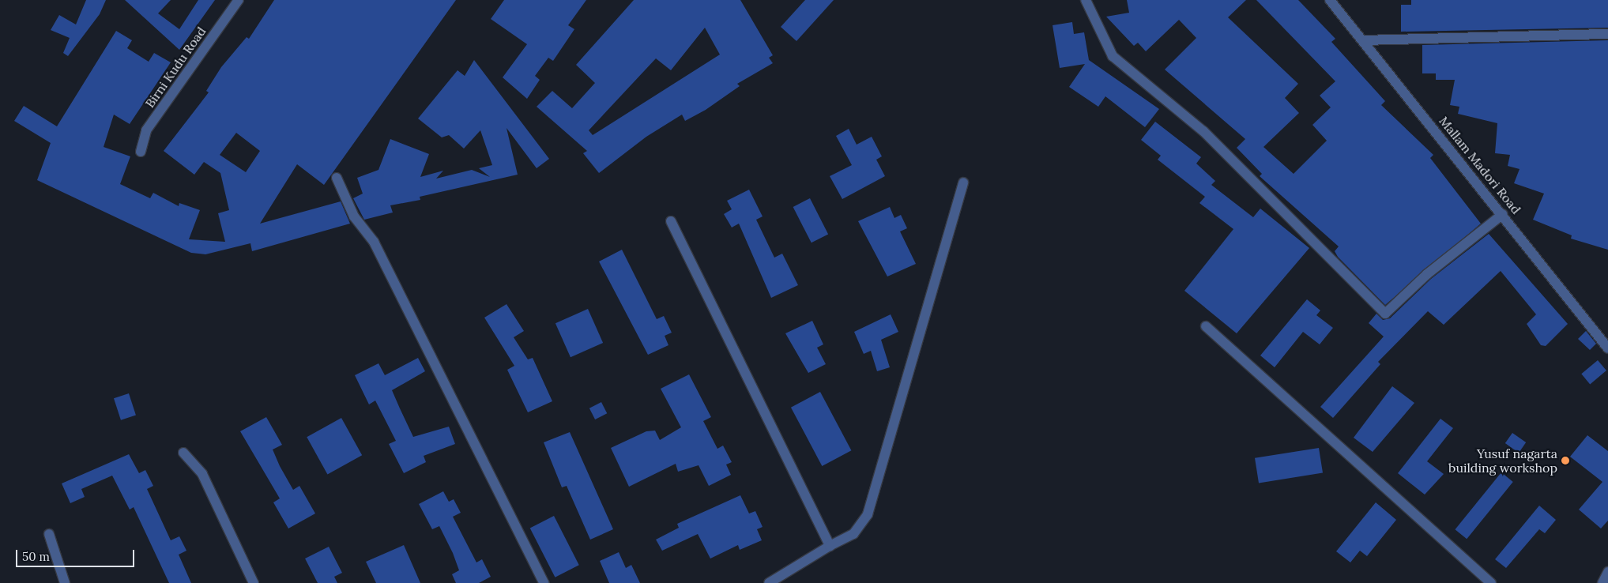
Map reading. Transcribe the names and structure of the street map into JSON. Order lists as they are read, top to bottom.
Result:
{
  "streets": {
    "street": ["Birni Kudu Road", "Mallam Madori Road"]
  },
  "places": ["Yusuf nagarta building workshop"],
  "scale_bar": "50 m"
}
